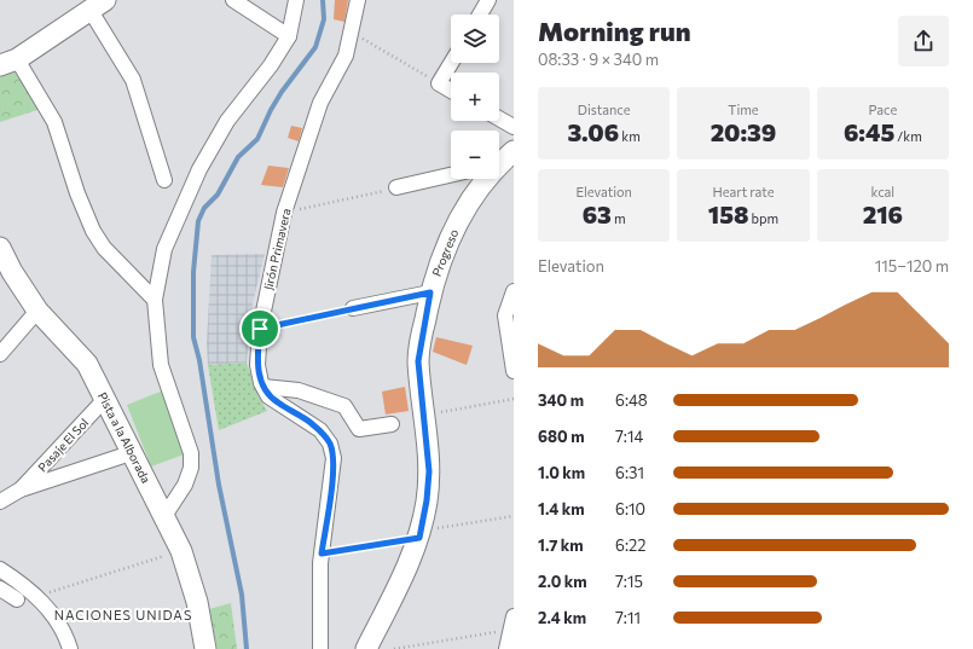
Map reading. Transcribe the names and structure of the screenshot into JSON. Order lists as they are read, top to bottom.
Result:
{
  "streets": {
    "main road": ["Progreso", "Pista a la Alborada"],
    "street": ["Jirón Primavera", "Pasaje El Sol"]
  },
  "crossings": [
    ["Pista a la Alborada", "Pasaje El Sol"]
  ],
  "districts": ["NACIONES UNIDAS"],
  "page": {
    "heading": ["Morning run", "08:33 · 9 × 340 m"],
    "map_buttons": ["+", "−"],
    "stats": [
      ["Distance", "3.06 km"],
      ["Time", "20:39"],
      ["Pace", "6:45 /km"],
      ["Elevation", "63 m"],
      ["Heart rate", "158 bpm"],
      ["kcal", "216"]
    ],
    "chart": ["Elevation", "115–120 m"],
    "list": [
      {
        "name": "340 m",
        "note": "6:48"
      },
      {
        "name": "680 m",
        "note": "7:14"
      },
      {
        "name": "1.0 km",
        "note": "6:31"
      },
      {
        "name": "1.4 km",
        "note": "6:10"
      },
      {
        "name": "1.7 km",
        "note": "6:22"
      },
      {
        "name": "2.0 km",
        "note": "7:15"
      },
      {
        "name": "2.4 km",
        "note": "7:11"
      }
    ]
  }
}
